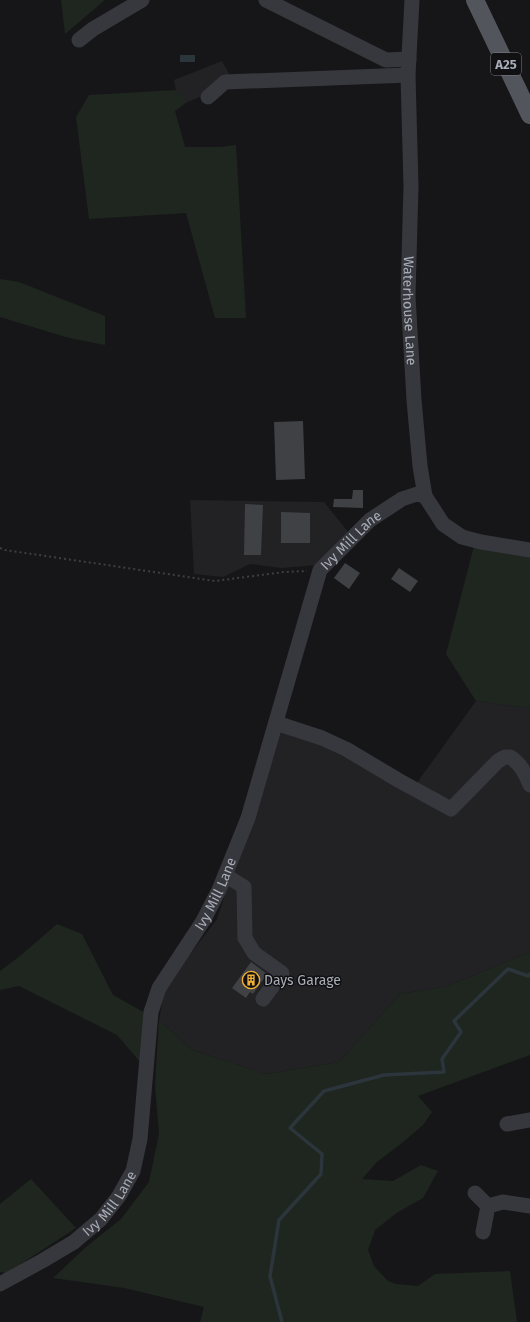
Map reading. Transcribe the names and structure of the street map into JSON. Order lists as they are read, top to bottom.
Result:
{
  "streets": {
    "main road": ["A25"],
    "street": ["Waterhouse Lane", "Ivy Mill Lane"]
  },
  "crossings": [
    ["Waterhouse Lane", "Ivy Mill Lane"]
  ],
  "places": {
    "building": ["Days Garage"]
  }
}
